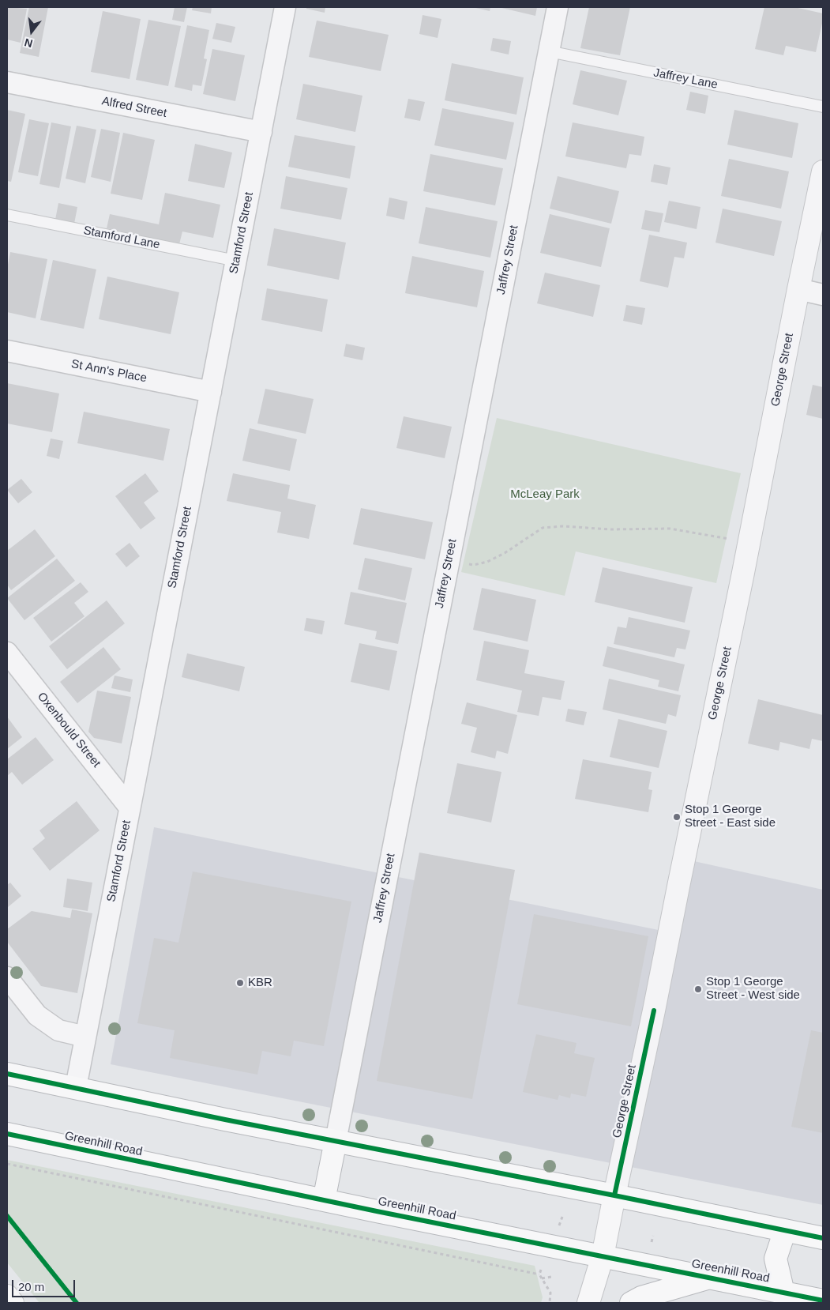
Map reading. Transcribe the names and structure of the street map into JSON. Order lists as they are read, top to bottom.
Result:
{
  "streets": {
    "main road": ["Greenhill Road"],
    "street": [
      "Alfred Street",
      "Stamford Street",
      "Jaffrey Street",
      "George Street",
      "St Ann's Place",
      "Oxenbould Street"
    ],
    "lane": ["Jaffrey Lane", "Stamford Lane"]
  },
  "crossings": [
    ["Jaffrey Lane", "Jaffrey Street"],
    ["Alfred Street", "Stamford Street"],
    ["Stamford Street", "Stamford Lane"],
    ["Stamford Street", "St Ann's Place"],
    ["Stamford Street", "Oxenbould Street"]
  ],
  "parks": ["McLeay Park"],
  "places": ["Stop 1 George Street - East side", "KBR", "Stop 1 George Street - West side"],
  "scale_bar": "20 m",
  "north": "bottom"
}
